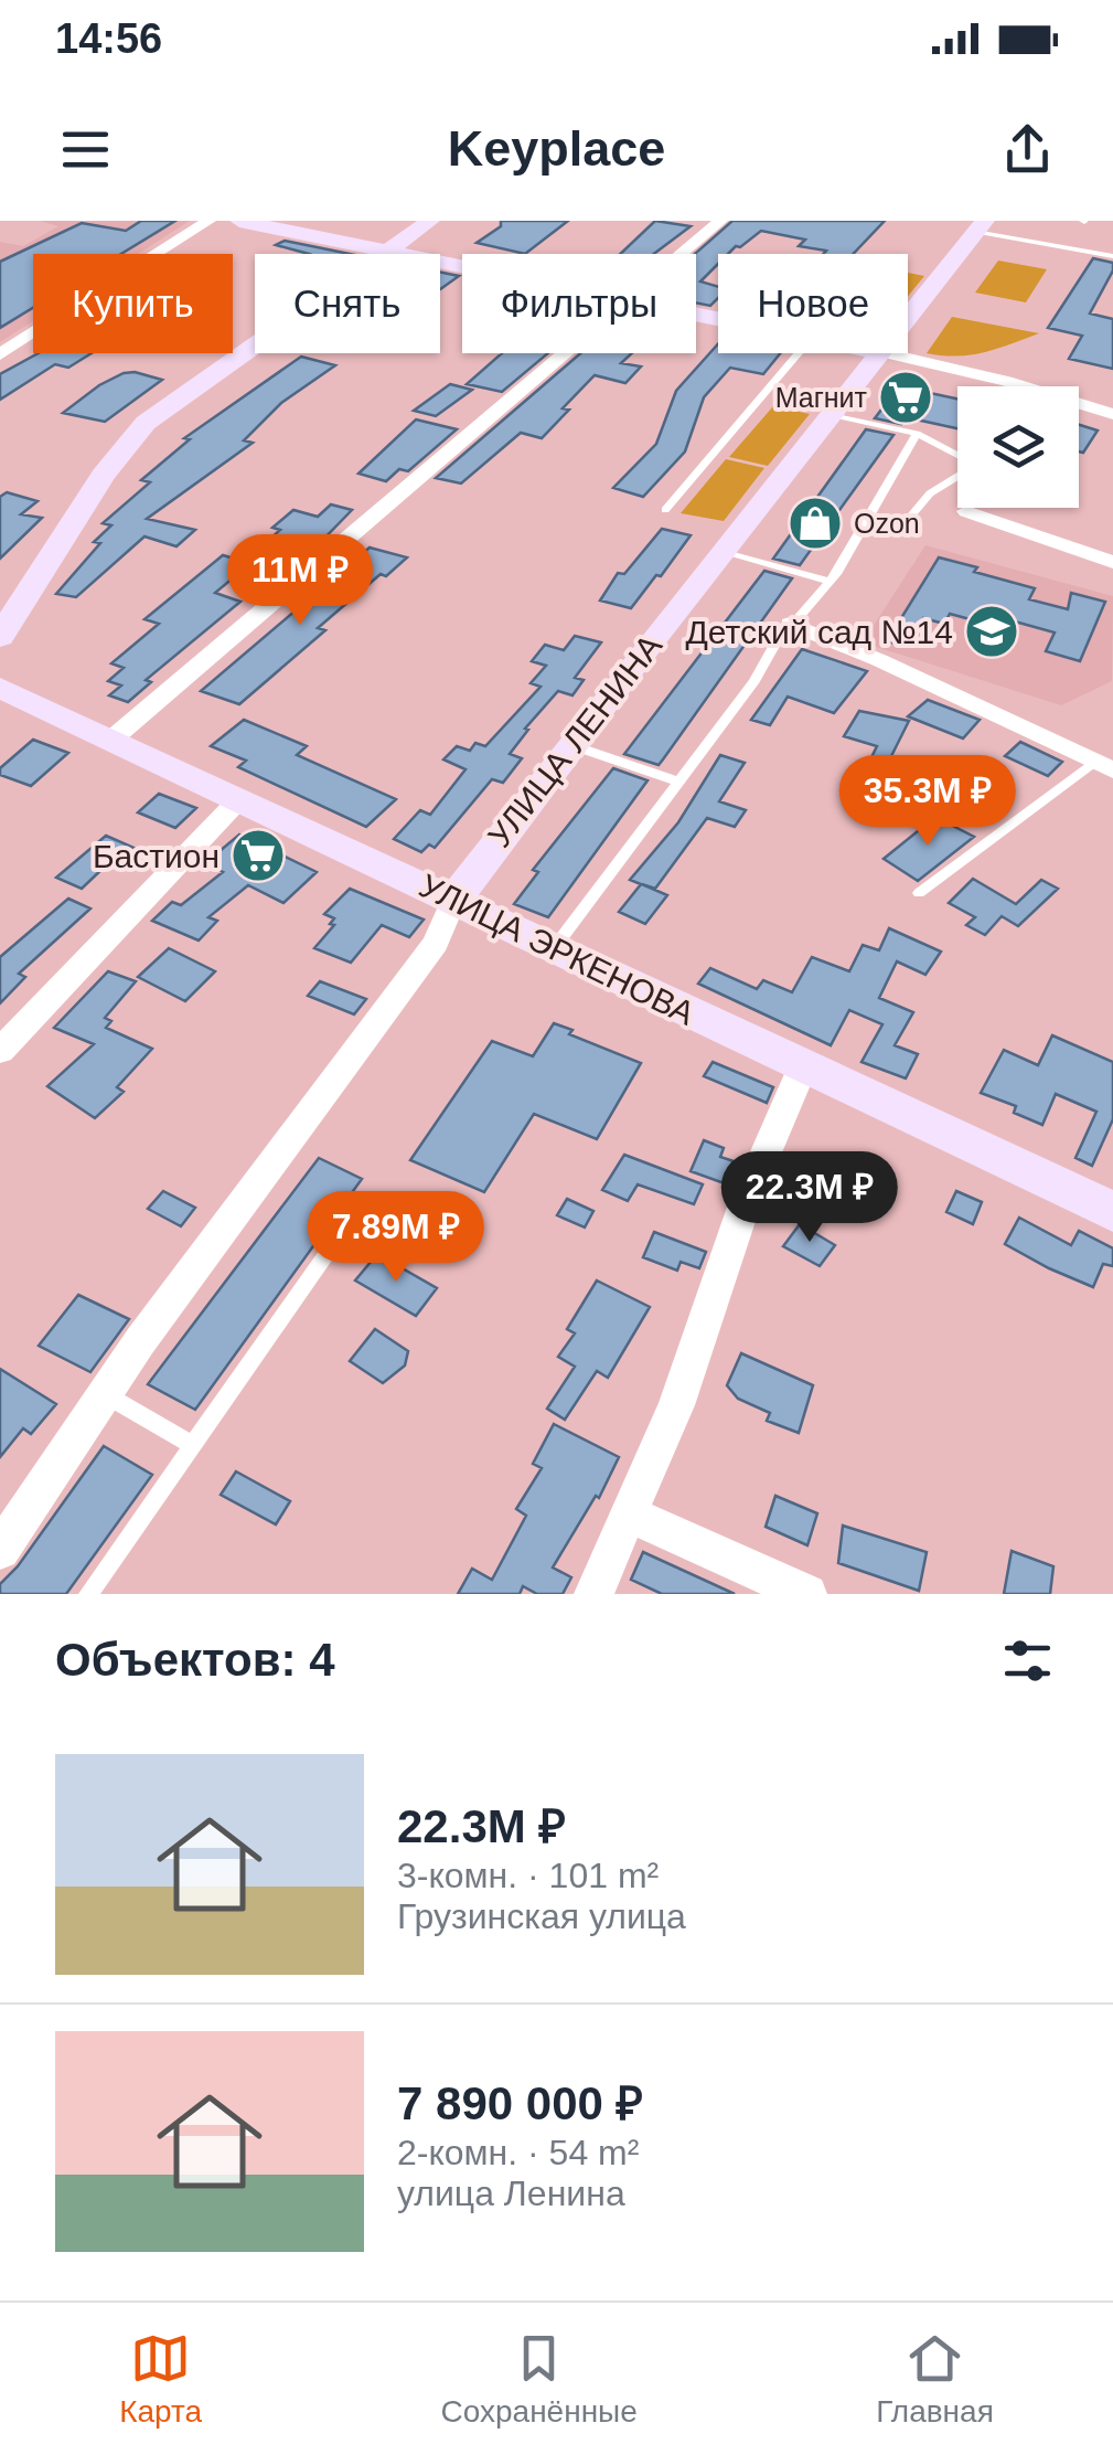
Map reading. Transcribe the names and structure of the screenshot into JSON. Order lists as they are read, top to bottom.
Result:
{
  "streets": {
    "street": ["УЛИЦА ЛЕНИНА", "УЛИЦА ЭРКЕНОВА"]
  },
  "crossings": [
    ["УЛИЦА ЛЕНИНА", "УЛИЦА ЭРКЕНОВА"]
  ],
  "places": {
    "supermarket": ["Магнит", "Бастион"],
    "shop": ["Ozon"],
    "school or university": ["Детский сад №14"]
  },
  "page": {
    "status": "14:56",
    "header": "Keyplace",
    "chip": [
      "Купить",
      "Снять",
      "Фильтры",
      "Новое"
    ],
    "price": [
      "11M ₽",
      "35.3M ₽",
      "22.3M ₽",
      "7.89M ₽"
    ],
    "heading": "Объектов: 4",
    "list": [
      {
        "name": "22.3M ₽",
        "note": "3-комн. · 101 m² · Грузинская улица"
      },
      {
        "name": "7 890 000 ₽",
        "note": "2-комн. · 54 m² · улица Ленина"
      }
    ],
    "tabs": ["Карта", "Сохранённые", "Главная"]
  }
}
